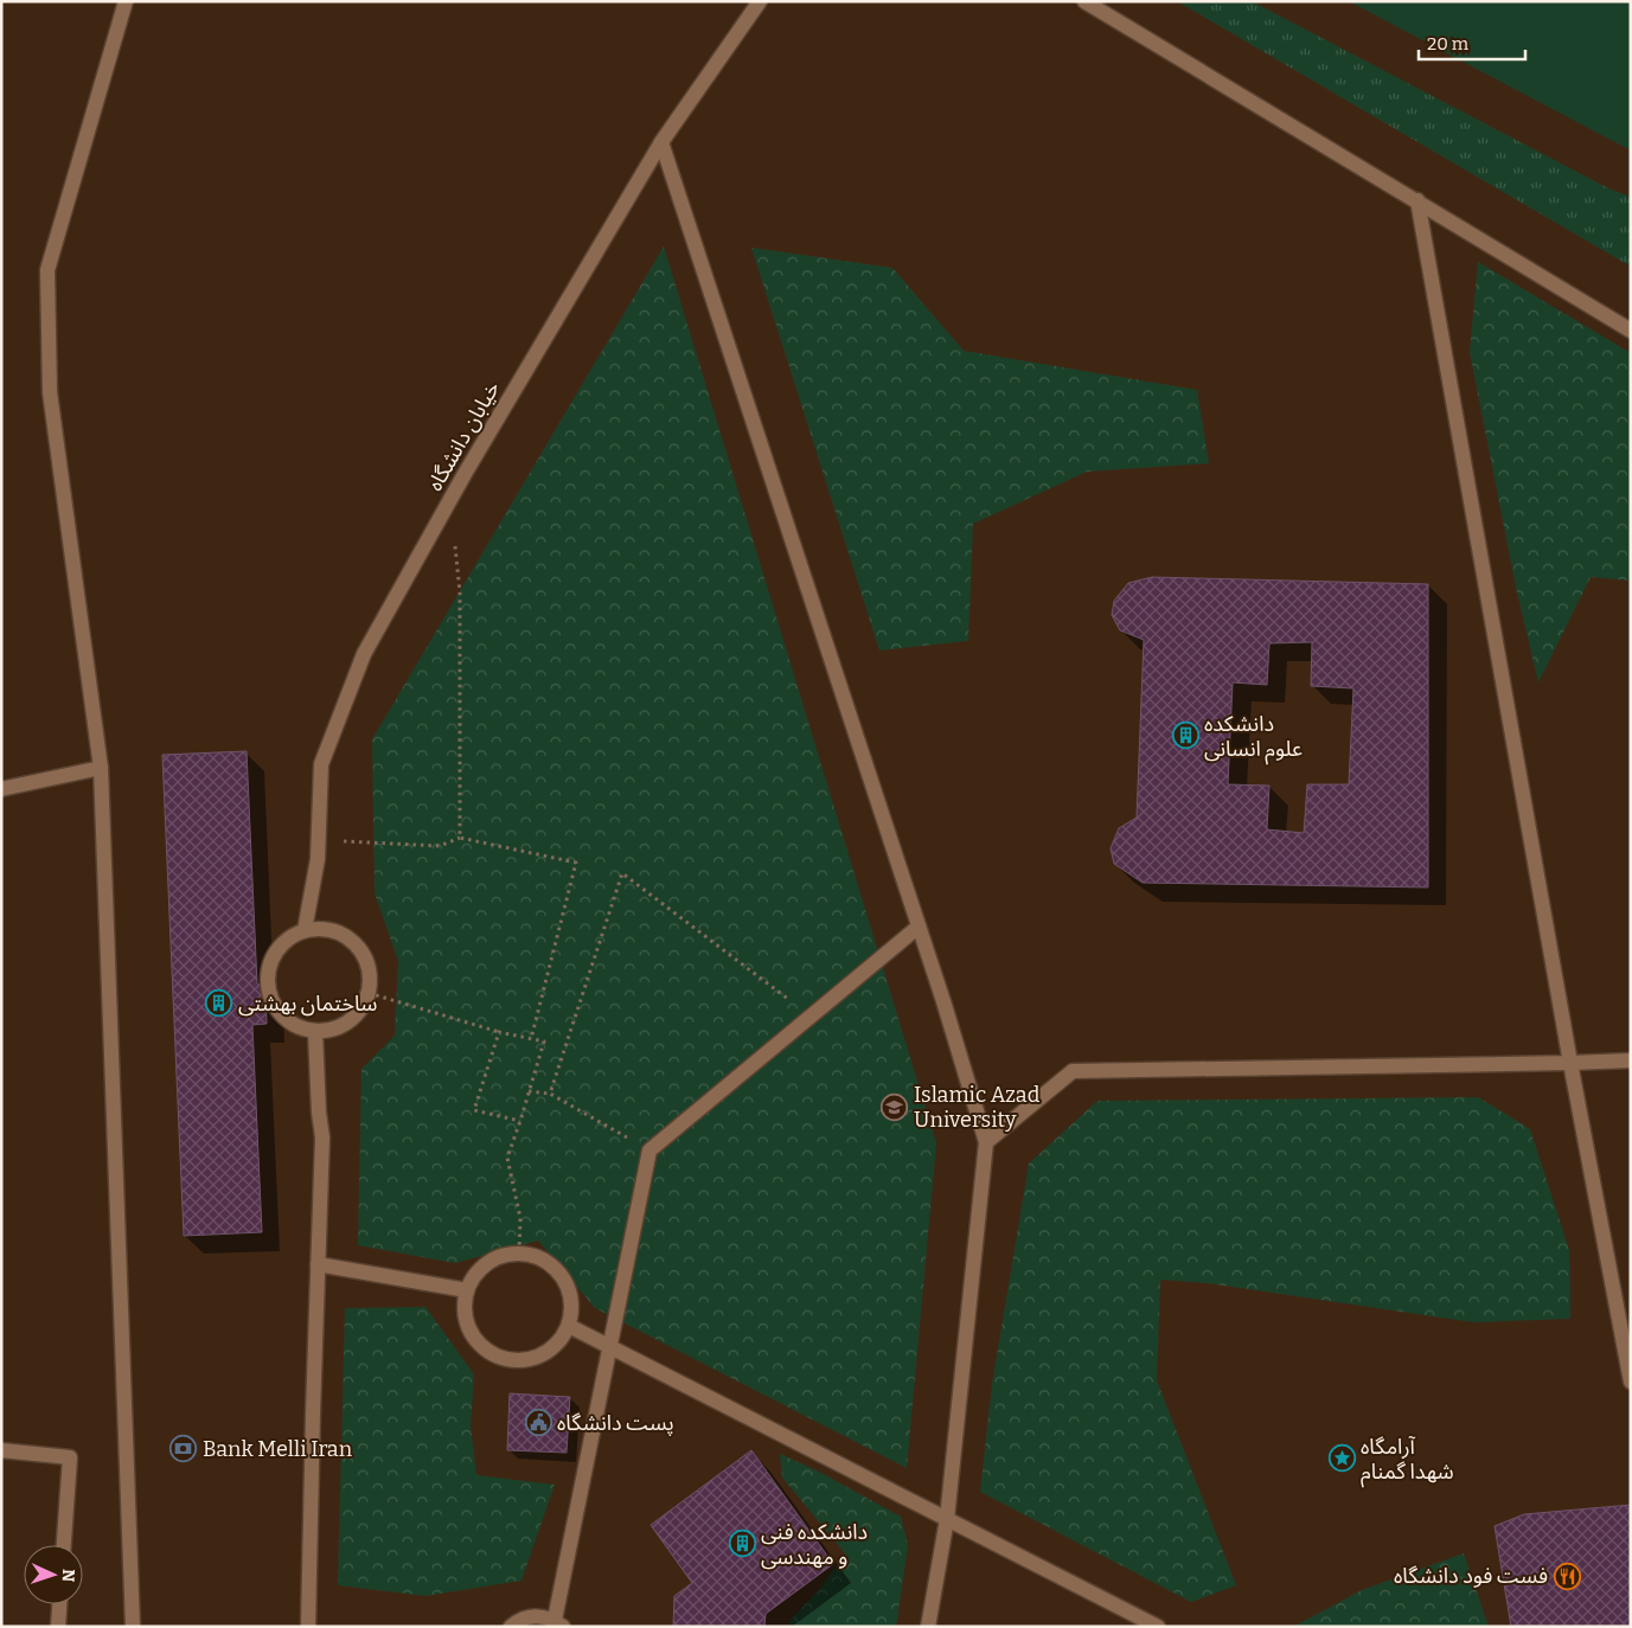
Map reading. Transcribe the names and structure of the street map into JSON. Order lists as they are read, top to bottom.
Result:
{
  "streets": {
    "street": ["خیابان دانشگاه"]
  },
  "places": {
    "building": ["دانشکده علوم انسانی", "ساختمان بهشتی", "دانشکده فنی و مهندسی"],
    "school or university": ["Islamic Azad University"],
    "public building": ["پست دانشگاه"],
    "bank": ["Bank Melli Iran"],
    "place": ["آرامگاه شهدا گمنام"],
    "restaurant": ["فست فود دانشگاه"]
  },
  "scale_bar": "20 m",
  "north": "right"
}
